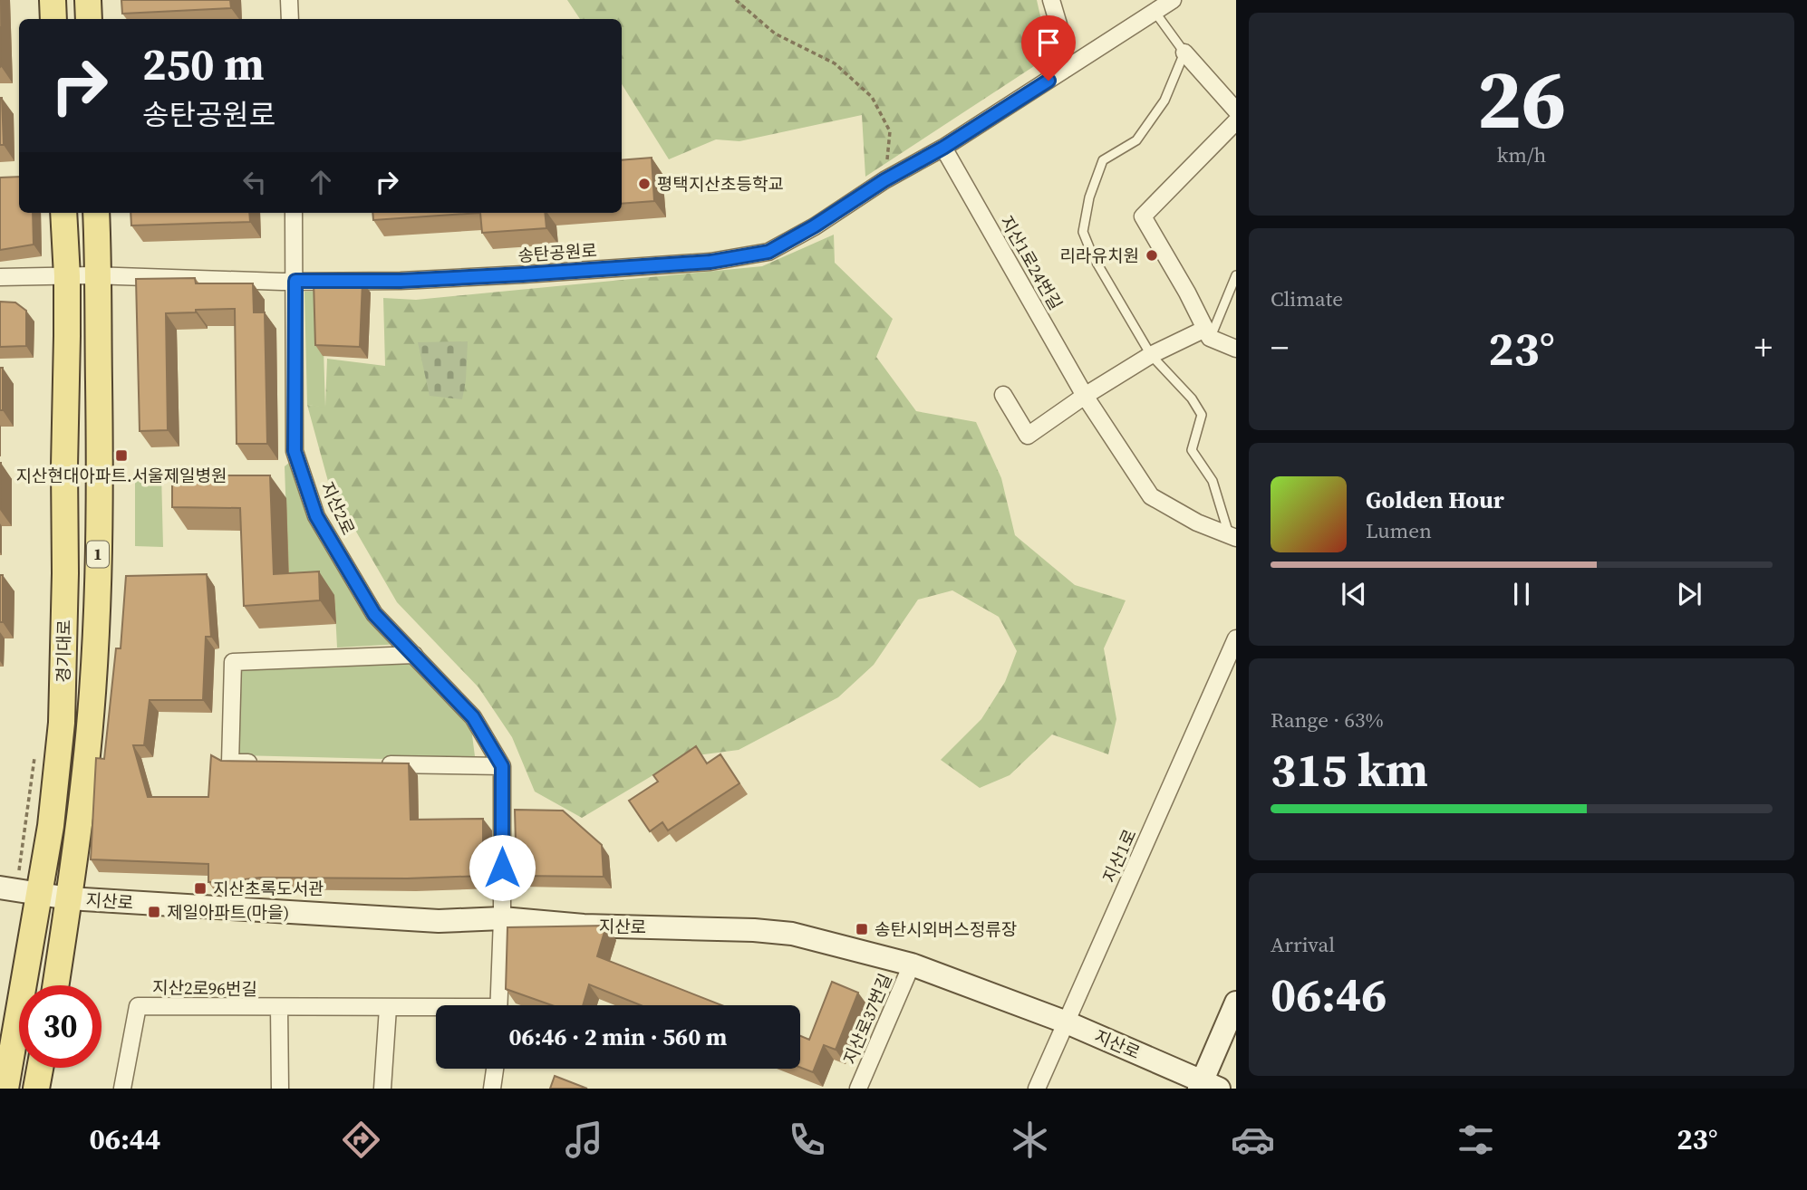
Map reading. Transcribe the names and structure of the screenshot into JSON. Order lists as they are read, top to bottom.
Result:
{
  "streets": {
    "main road": ["1", "경기대로", "지산로"],
    "street": [
      "송탄공원로",
      "지산1로24번길",
      "지산2로",
      "지산1로",
      "지산2로96번길",
      "지산로37번길"
    ]
  },
  "crossings": [
    ["송탄공원로", "지산1로24번길"],
    ["송탄공원로", "지산2로"],
    ["송탄공원로", "경기대로"],
    ["경기대로", "지산로"],
    ["지산1로", "지산로"],
    ["지산로", "지산로37번길"]
  ],
  "places": {
    "other": ["평택지산초등학교", "리라유치원"],
    "transit": [
      "지산현대아파트.서울제일병원",
      "지산초록도서관",
      "제일아파트(마을)",
      "송탄시외버스정류장"
    ]
  },
  "page": {
    "tile": [
      ["26", "km/h"],
      "Climate",
      ["Range · 63%", "315 km"],
      ["Arrival", "06:46"]
    ],
    "turn": ["250 m", "송탄공원로"],
    "heat": ["−", "23°", "+"],
    "song": ["Golden Hour", "Lumen"],
    "limit": "30",
    "trip": "06:46 · 2 min · 560 m",
    "tabs": ["06:44", "23°"]
  }
}
